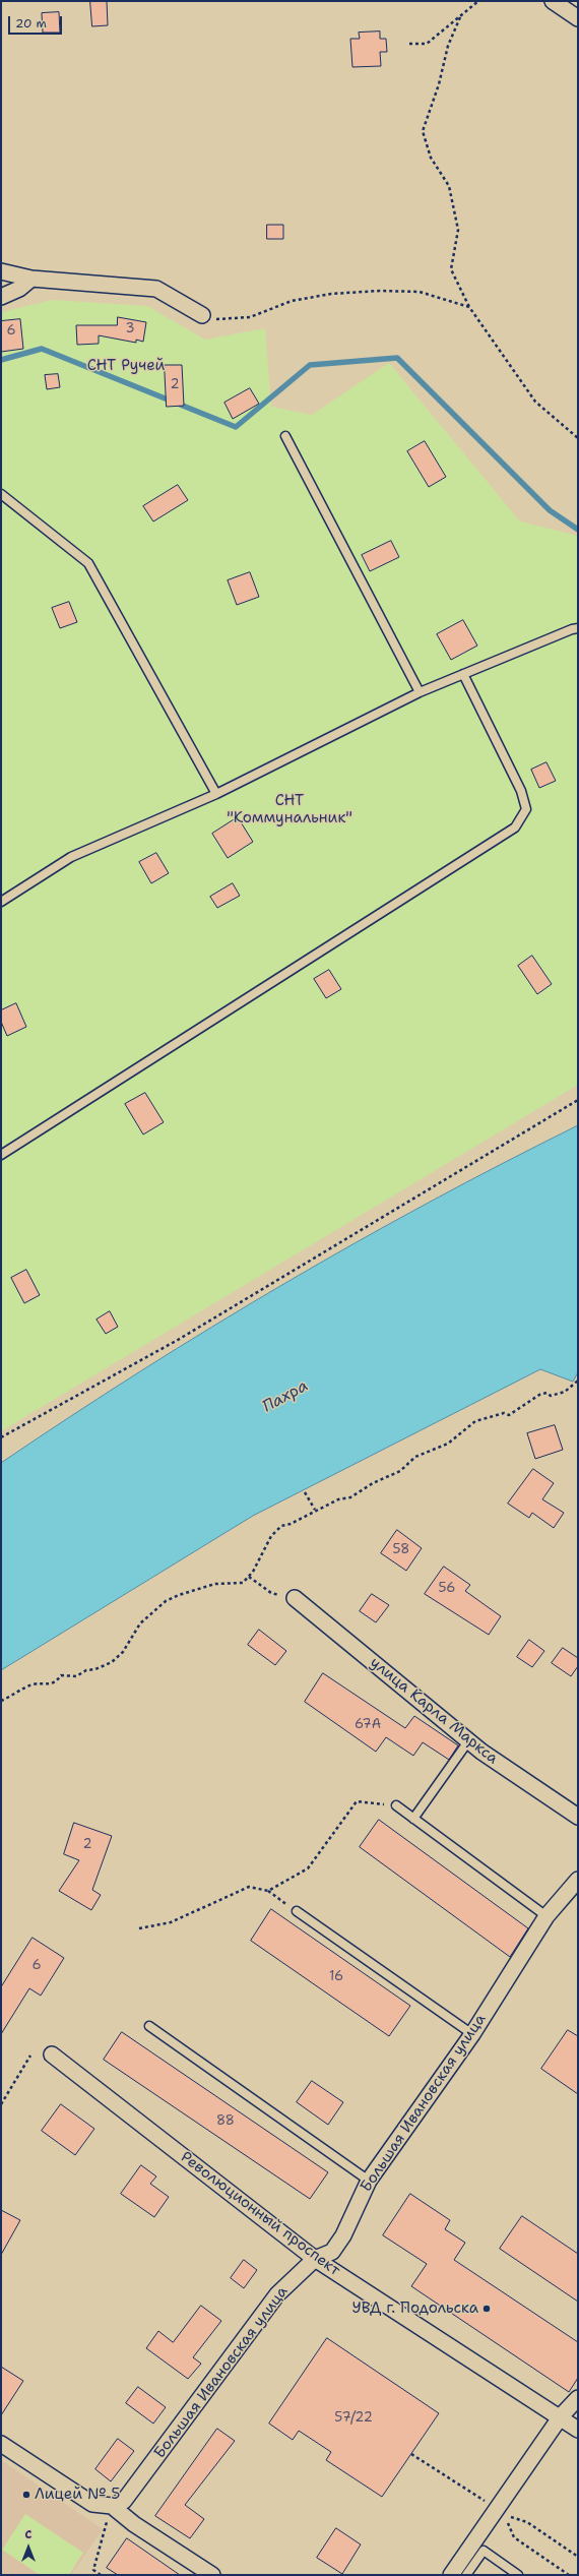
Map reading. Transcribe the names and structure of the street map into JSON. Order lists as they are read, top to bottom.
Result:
{
  "streets": {
    "street": ["улица Карла Маркса", "Большая Ивановская улица", "Революционный проспект"]
  },
  "crossings": [
    ["Большая Ивановская улица", "Революционный проспект"]
  ],
  "water": ["Пахра"],
  "parks": ["СНТ Ручей", "СНТ \"Коммунальник\""],
  "places": ["УВД г. Подольска", "Лицей № 5"],
  "house_numbers": [
    "3",
    "6",
    "2",
    "58",
    "56",
    "67А",
    "2",
    "6",
    "16",
    "88",
    "57/22"
  ],
  "scale_bar": "20 m",
  "north": "top"
}
